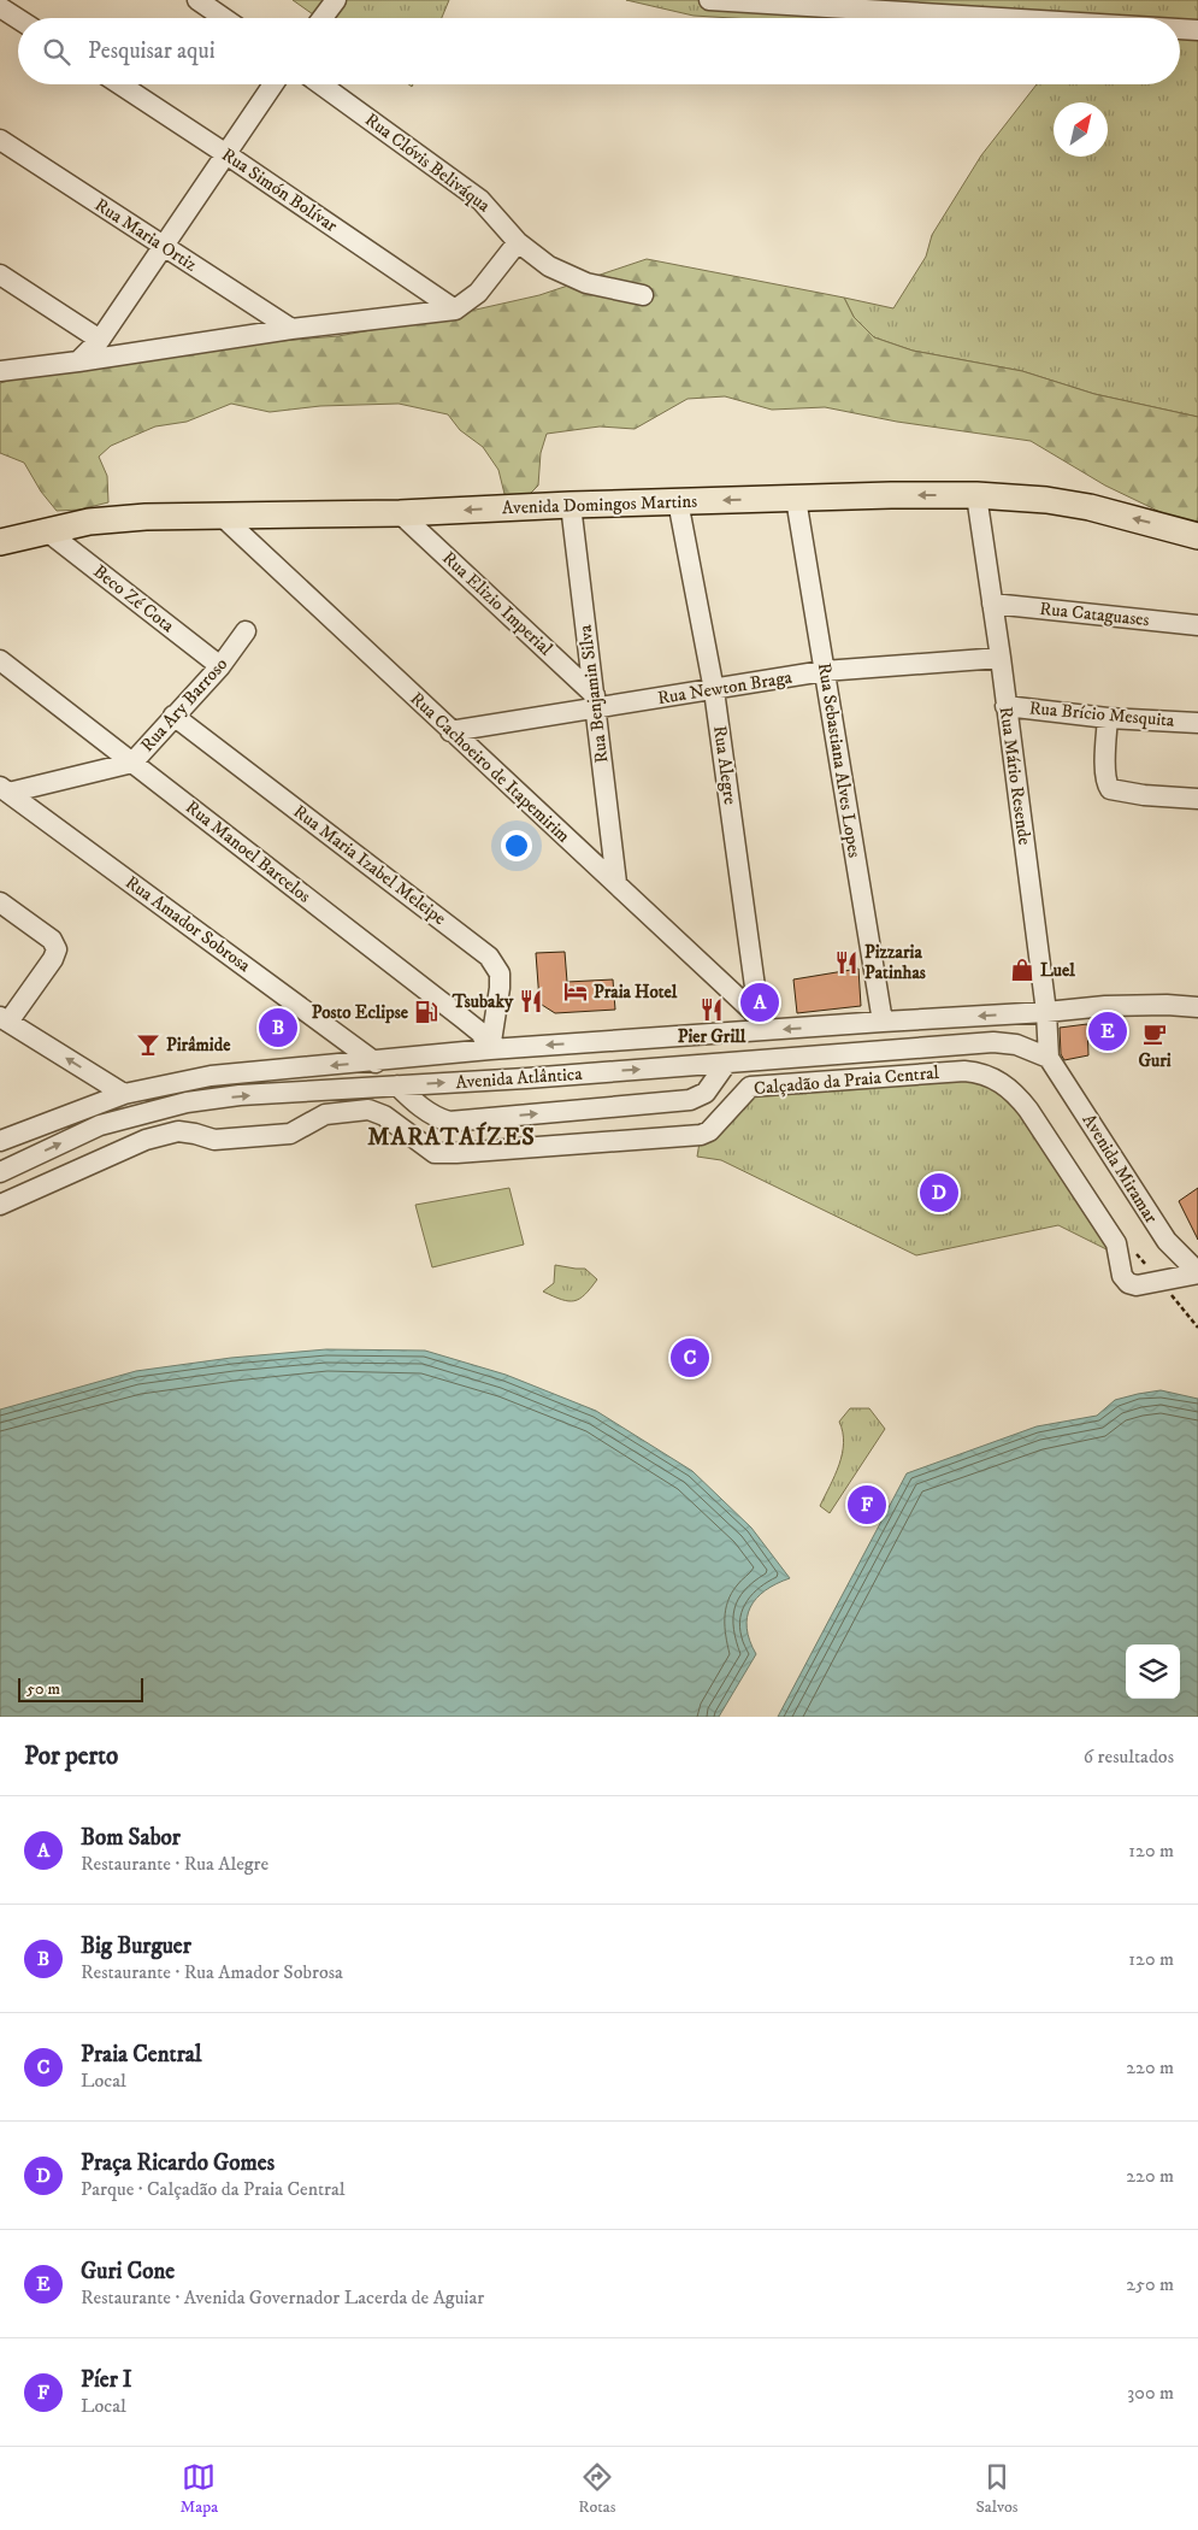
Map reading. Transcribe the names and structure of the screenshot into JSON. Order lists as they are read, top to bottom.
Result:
{
  "streets": {
    "main road": ["Avenida Domingos Martins"],
    "street": [
      "Rua Clóvis Beliváqua",
      "Rua Simón Bolívar",
      "Rua Maria Ortiz",
      "Beco Zé Cota",
      "Rua Elizio Imperial",
      "Rua Cataguases",
      "Rua Newton Braga",
      "Rua Benjamin Silva",
      "Rua Ary Barroso",
      "Rua Brício Mesquita",
      "Rua Sebastiana Alves Lopes",
      "Rua Alegre",
      "Rua Cachoeiro de Itapemirim",
      "Rua Mário Resende",
      "Rua Manoel Barcelos",
      "Rua Maria Izabel Meleipe",
      "Rua Amador Sobrosa",
      "Avenida Atlântica",
      "Calçadão da Praia Central",
      "Avenida Miramar"
    ]
  },
  "crossings": [
    ["Avenida Domingos Martins", "Beco Zé Cota"],
    ["Avenida Domingos Martins", "Rua Elizio Imperial"],
    ["Avenida Domingos Martins", "Rua Benjamin Silva"],
    ["Avenida Domingos Martins", "Rua Sebastiana Alves Lopes"],
    ["Avenida Domingos Martins", "Rua Alegre"],
    ["Avenida Domingos Martins", "Rua Cachoeiro de Itapemirim"],
    ["Avenida Domingos Martins", "Rua Mário Resende"],
    ["Beco Zé Cota", "Rua Ary Barroso"],
    ["Rua Elizio Imperial", "Rua Newton Braga"],
    ["Rua Elizio Imperial", "Rua Benjamin Silva"],
    ["Rua Cataguases", "Rua Mário Resende"],
    ["Rua Newton Braga", "Rua Benjamin Silva"],
    ["Rua Newton Braga", "Rua Sebastiana Alves Lopes"],
    ["Rua Newton Braga", "Rua Alegre"],
    ["Rua Newton Braga", "Rua Cachoeiro de Itapemirim"],
    ["Rua Newton Braga", "Rua Mário Resende"],
    ["Rua Benjamin Silva", "Rua Cachoeiro de Itapemirim"],
    ["Rua Ary Barroso", "Rua Manoel Barcelos"],
    ["Rua Ary Barroso", "Rua Maria Izabel Meleipe"],
    ["Rua Ary Barroso", "Rua Amador Sobrosa"],
    ["Rua Brício Mesquita", "Rua Mário Resende"],
    ["Rua Sebastiana Alves Lopes", "Avenida Atlântica"],
    ["Rua Alegre", "Rua Cachoeiro de Itapemirim"],
    ["Rua Alegre", "Avenida Atlântica"],
    ["Rua Cachoeiro de Itapemirim", "Avenida Atlântica"],
    ["Rua Mário Resende", "Avenida Atlântica"],
    ["Rua Mário Resende", "Avenida Miramar"],
    ["Rua Manoel Barcelos", "Rua Maria Izabel Meleipe"],
    ["Rua Manoel Barcelos", "Avenida Atlântica"],
    ["Rua Maria Izabel Meleipe", "Avenida Atlântica"],
    ["Rua Amador Sobrosa", "Avenida Atlântica"],
    ["Avenida Atlântica", "Avenida Miramar"],
    ["Calçadão da Praia Central", "Avenida Miramar"]
  ],
  "one_way": ["Avenida Domingos Martins"],
  "districts": ["MARATAÍZES"],
  "places": {
    "restaurant": ["Pizzaria Patinhas", "Tsubaky", "Pier Grill"],
    "shop": ["Luel"],
    "hotel": ["Praia Hotel"],
    "fuel station": ["Posto Eclipse"],
    "cafe": ["Guri"],
    "bar": ["Pirâmide"]
  },
  "scale_bar": "50 m",
  "north": "top right",
  "page": {
    "search": "Pesquisar aqui",
    "pins": [
      "A",
      "B",
      "E",
      "D",
      "C",
      "F"
    ],
    "scale": "50 m",
    "heading": ["Por perto", "6 resultados"],
    "list": [
      {
        "mark": "A",
        "name": "Bom Sabor",
        "note": "Restaurante · Rua Alegre",
        "value": "120 m"
      },
      {
        "mark": "B",
        "name": "Big Burguer",
        "note": "Restaurante · Rua Amador Sobrosa",
        "value": "120 m"
      },
      {
        "mark": "C",
        "name": "Praia Central",
        "note": "Local",
        "value": "220 m"
      },
      {
        "mark": "D",
        "name": "Praça Ricardo Gomes",
        "note": "Parque · Calçadão da Praia Central",
        "value": "220 m"
      },
      {
        "mark": "E",
        "name": "Guri Cone",
        "note": "Restaurante · Avenida Governador Lacerda de Aguiar",
        "value": "250 m"
      },
      {
        "mark": "F",
        "name": "Píer I",
        "note": "Local",
        "value": "300 m"
      }
    ],
    "nav": ["Mapa", "Rotas", "Salvos"]
  }
}
